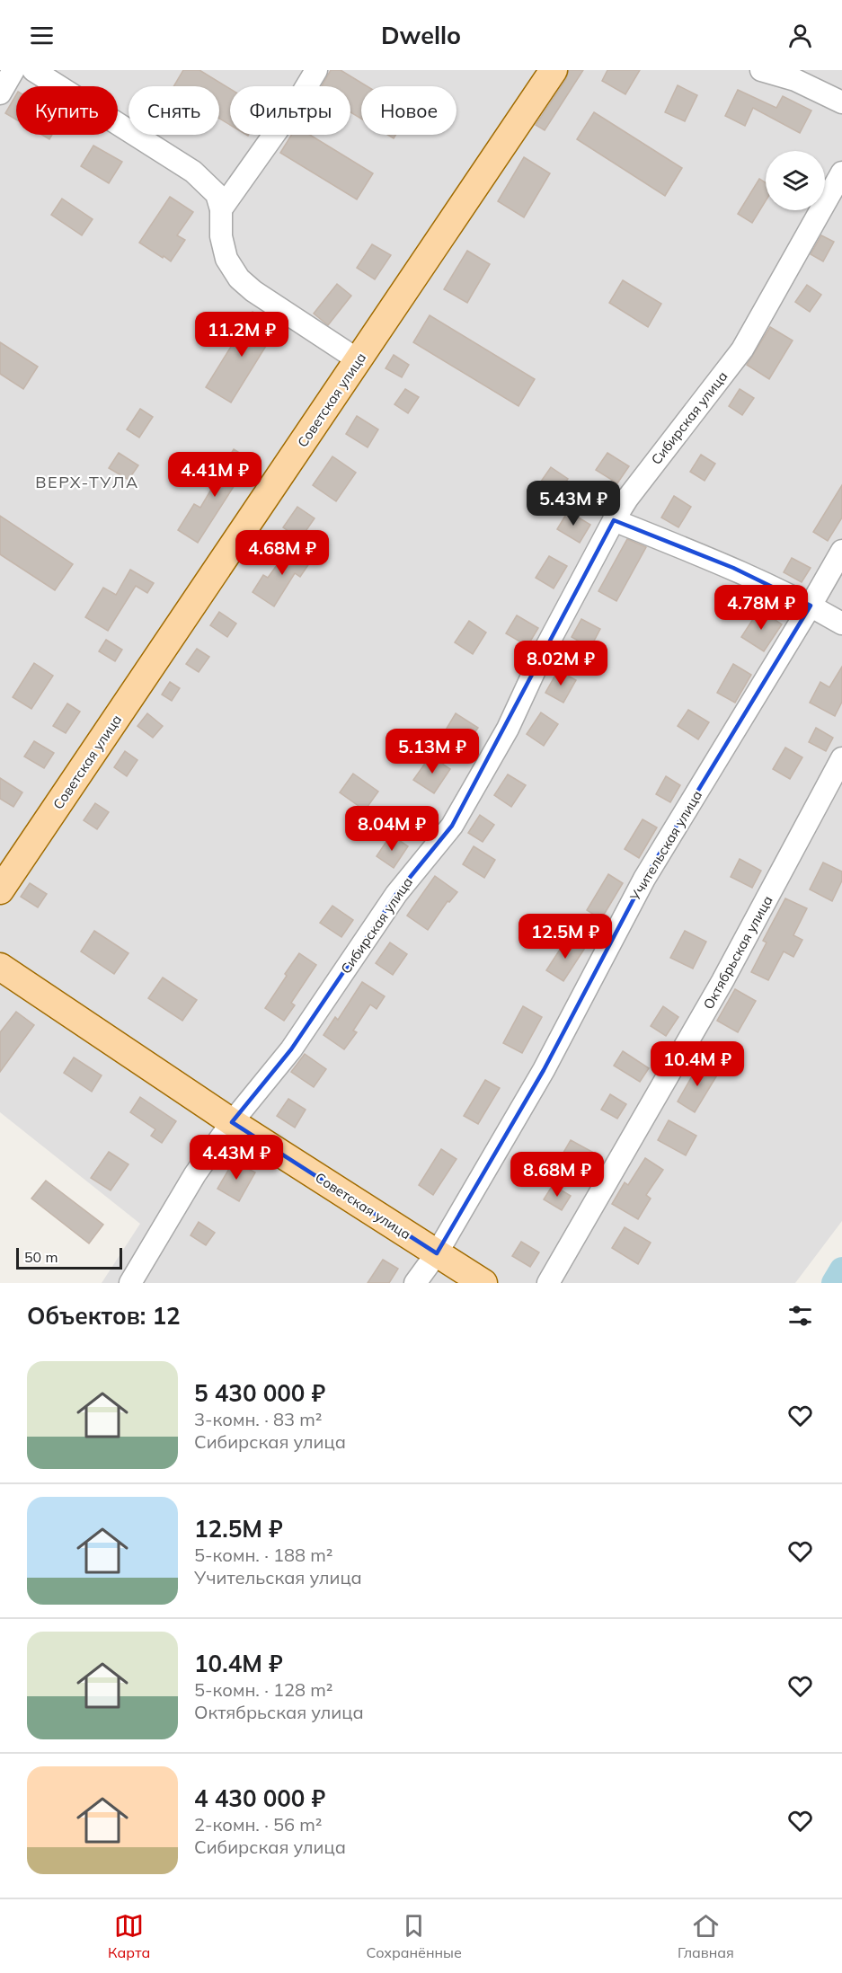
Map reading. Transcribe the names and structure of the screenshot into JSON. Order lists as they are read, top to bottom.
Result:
{
  "streets": {
    "main road": ["Советская улица"],
    "street": ["Сибирская улица", "Учительская улица", "Октябрьская улица"]
  },
  "crossings": [
    ["Советская улица", "Сибирская улица"],
    ["Советская улица", "Учительская улица"]
  ],
  "districts": ["ВЕРХ-ТУЛА"],
  "scale_bar": "50 m",
  "page": {
    "header": "Dwello",
    "chip": [
      "Купить",
      "Снять",
      "Фильтры",
      "Новое"
    ],
    "price": [
      "11.2M ₽",
      "4.41M ₽",
      "5.43M ₽",
      "4.68M ₽",
      "4.78M ₽",
      "8.02M ₽",
      "5.13M ₽",
      "8.04M ₽",
      "12.5M ₽",
      "10.4M ₽",
      "4.43M ₽",
      "8.68M ₽"
    ],
    "scale": "50 m",
    "heading": "Объектов: 12",
    "list": [
      {
        "name": "5 430 000 ₽",
        "note": "3-комн. · 83 m² · Сибирская улица"
      },
      {
        "name": "12.5M ₽",
        "note": "5-комн. · 188 m² · Учительская улица"
      },
      {
        "name": "10.4M ₽",
        "note": "5-комн. · 128 m² · Октябрьская улица"
      },
      {
        "name": "4 430 000 ₽",
        "note": "2-комн. · 56 m² · Сибирская улица"
      }
    ],
    "tabs": ["Карта", "Сохранённые", "Главная"]
  }
}
